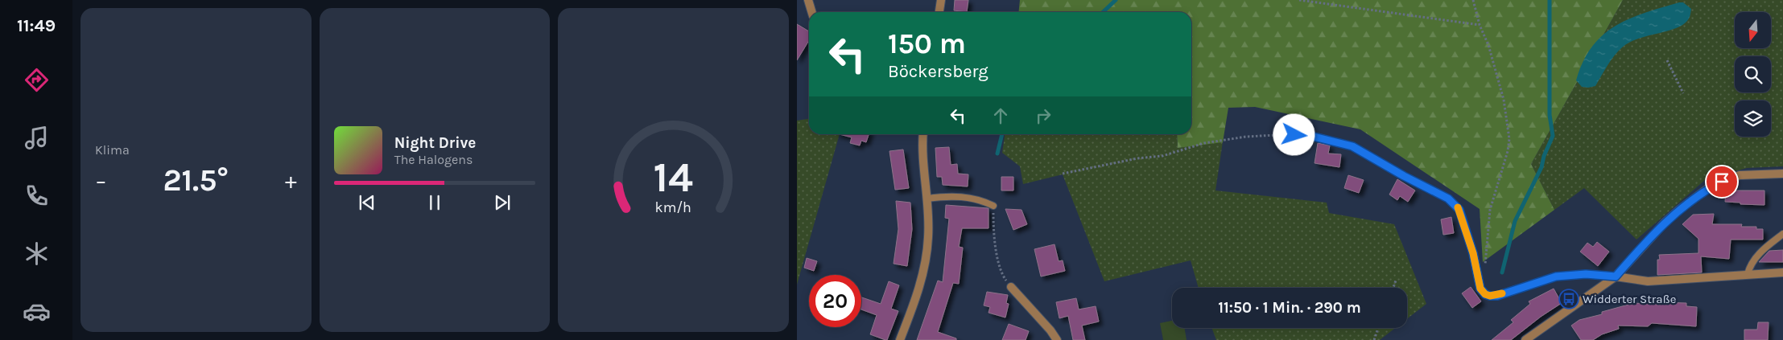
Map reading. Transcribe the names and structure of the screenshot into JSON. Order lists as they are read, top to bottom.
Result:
{
  "places": {
    "bus stop": ["Widderter Straße"]
  },
  "north": "bottom",
  "page": {
    "tabs": "11:49",
    "tile": "Klima",
    "turn": ["150 m", "Böckersberg"],
    "song": ["Night Drive", "The Halogens"],
    "heat": ["−", "21.5°", "+"],
    "limit": "20",
    "trip": "11:50 · 1 Min. · 290 m",
    "gauge": ["14", "km/h"]
  }
}
